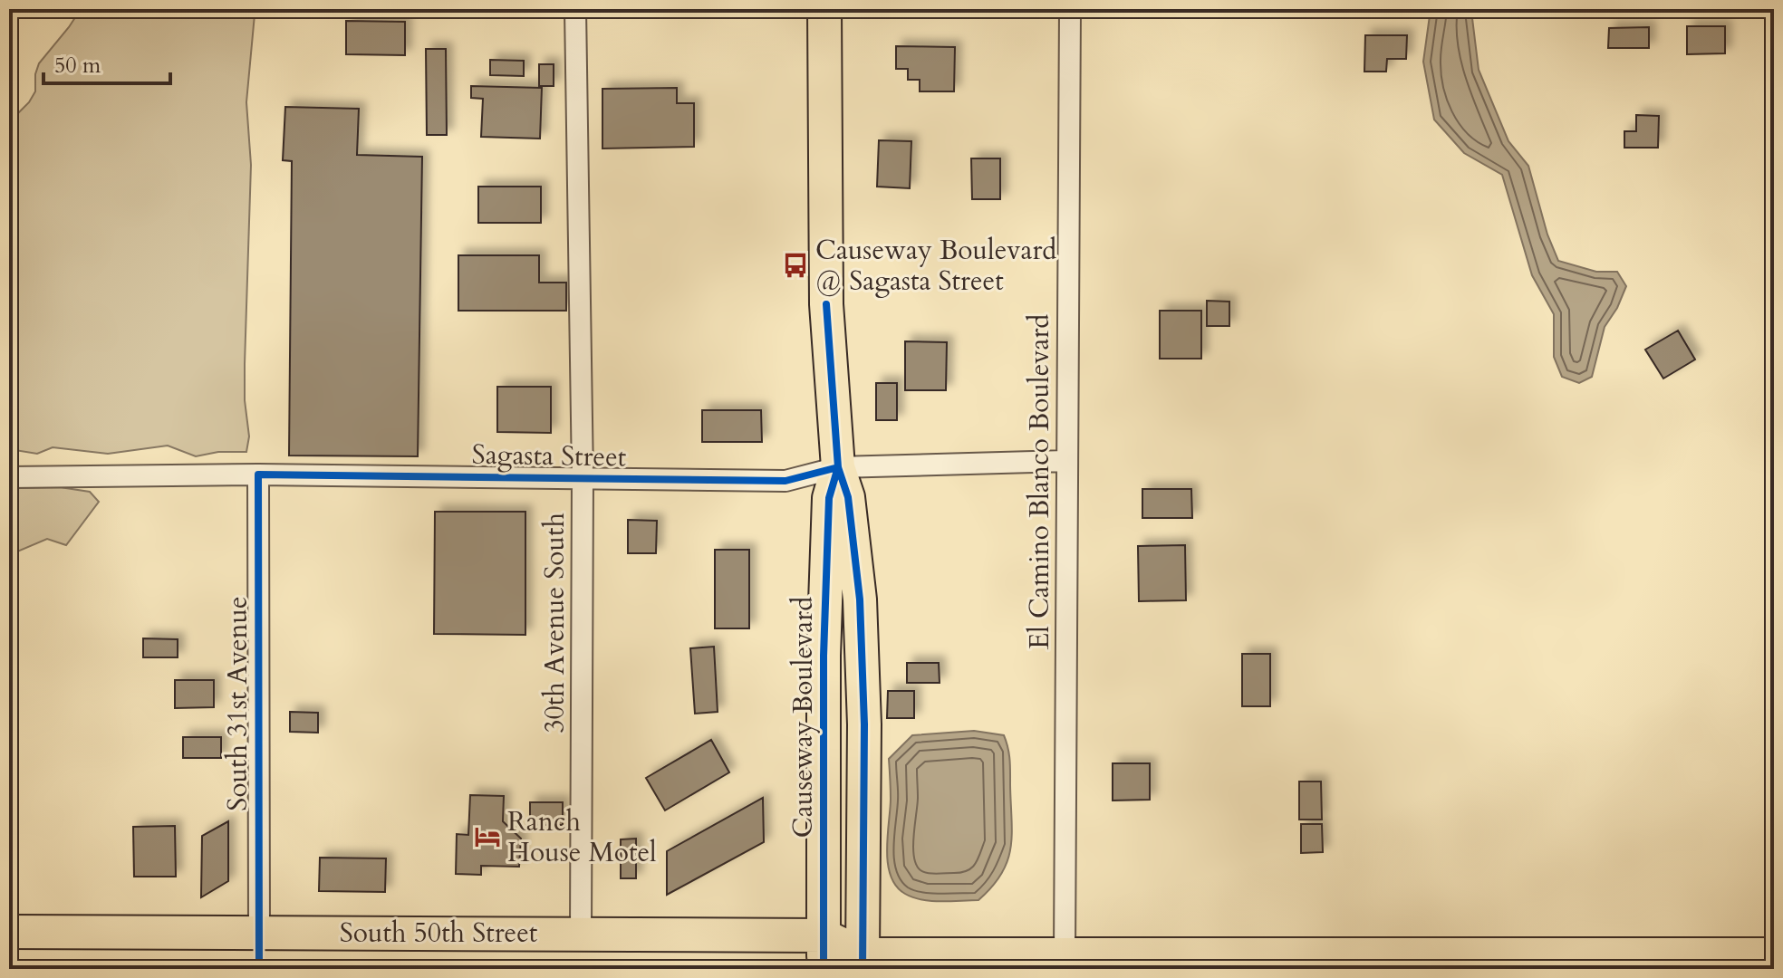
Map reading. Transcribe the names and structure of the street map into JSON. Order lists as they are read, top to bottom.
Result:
{
  "streets": {
    "main road": ["Causeway Boulevard", "South 50th Street"],
    "street": [
      "Sagasta Street",
      "El Camino Blanco Boulevard",
      "30th Avenue South",
      "South 31st Avenue"
    ]
  },
  "crossings": [
    ["Sagasta Street", "El Camino Blanco Boulevard"],
    ["Sagasta Street", "30th Avenue South"],
    ["Sagasta Street", "South 31st Avenue"],
    ["Sagasta Street", "Causeway Boulevard"],
    ["El Camino Blanco Boulevard", "South 50th Street"],
    ["30th Avenue South", "South 50th Street"],
    ["South 31st Avenue", "South 50th Street"],
    ["Causeway Boulevard", "South 50th Street"]
  ],
  "places": {
    "bus stop": ["Causeway Boulevard @ Sagasta Street"],
    "hotel": ["Ranch House Motel"]
  },
  "scale_bar": "50 m"
}
